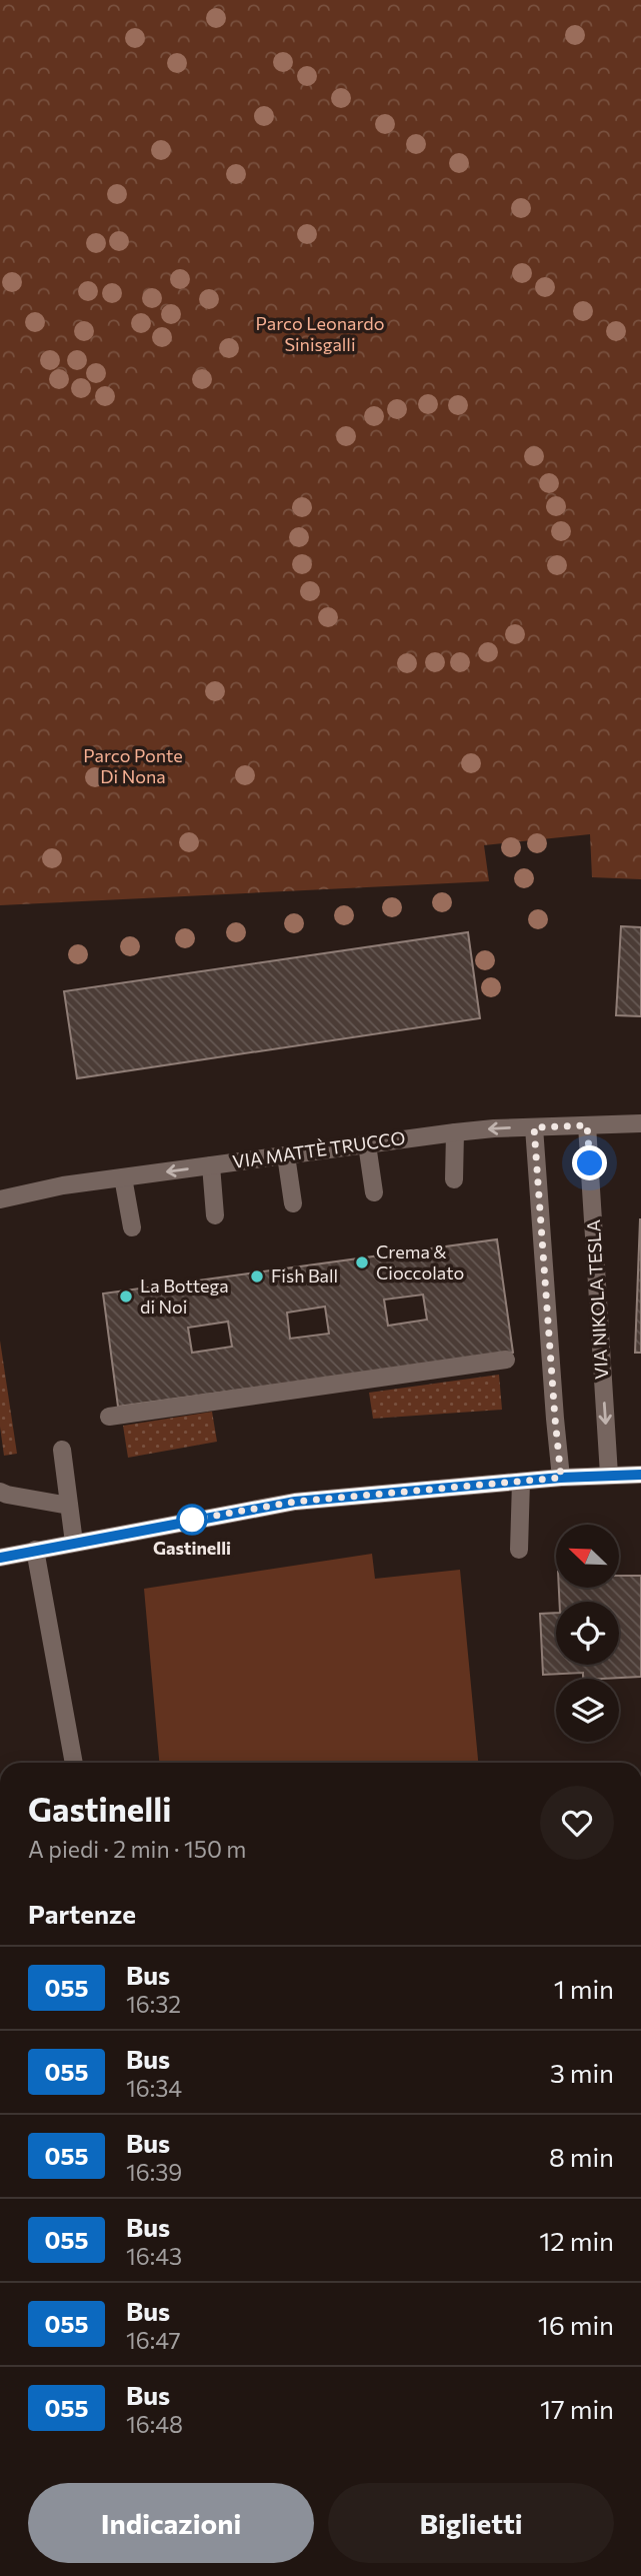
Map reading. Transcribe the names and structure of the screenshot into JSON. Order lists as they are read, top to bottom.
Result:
{
  "streets": {
    "street": ["VIA MATTÈ TRUCCO", "VIA NIKOLA TESLA"]
  },
  "crossings": [
    ["VIA MATTÈ TRUCCO", "VIA NIKOLA TESLA"]
  ],
  "parks": ["Parco Leonardo Sinisgalli", "Parco Ponte Di Nona"],
  "places": [
    "Crema & Cioccolato",
    "Fish Ball",
    "La Bottega di Noi",
    "Gastinelli"
  ],
  "lines": ["bus line 055"],
  "north": "top left",
  "page": {
    "heading": [
      ["Gastinelli", "A piedi · 2 min · 150 m"],
      "Partenze"
    ],
    "list": [
      {
        "mark": "055",
        "name": "Bus",
        "note": "16:32",
        "value": "1 min"
      },
      {
        "mark": "055",
        "name": "Bus",
        "note": "16:34",
        "value": "3 min"
      },
      {
        "mark": "055",
        "name": "Bus",
        "note": "16:39",
        "value": "8 min"
      },
      {
        "mark": "055",
        "name": "Bus",
        "note": "16:43",
        "value": "12 min"
      },
      {
        "mark": "055",
        "name": "Bus",
        "note": "16:47",
        "value": "16 min"
      },
      {
        "mark": "055",
        "name": "Bus",
        "note": "16:48",
        "value": "17 min"
      }
    ],
    "buttons": ["Indicazioni", "Biglietti"]
  }
}
